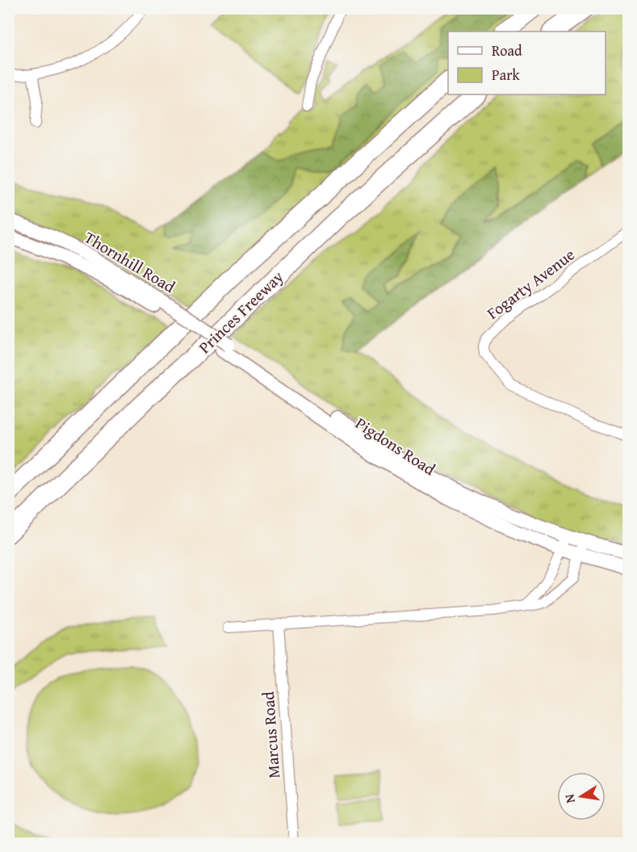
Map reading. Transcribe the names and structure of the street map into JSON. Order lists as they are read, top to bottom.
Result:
{
  "streets": {
    "highway": ["Princes Freeway"],
    "street": [
      "Thornhill Road",
      "Fogarty Avenue",
      "Pigdons Road",
      "Marcus Road"
    ]
  },
  "crossings": [
    ["Thornhill Road", "Pigdons Road"]
  ],
  "legend": ["Road", "Park"],
  "north": "left"
}
